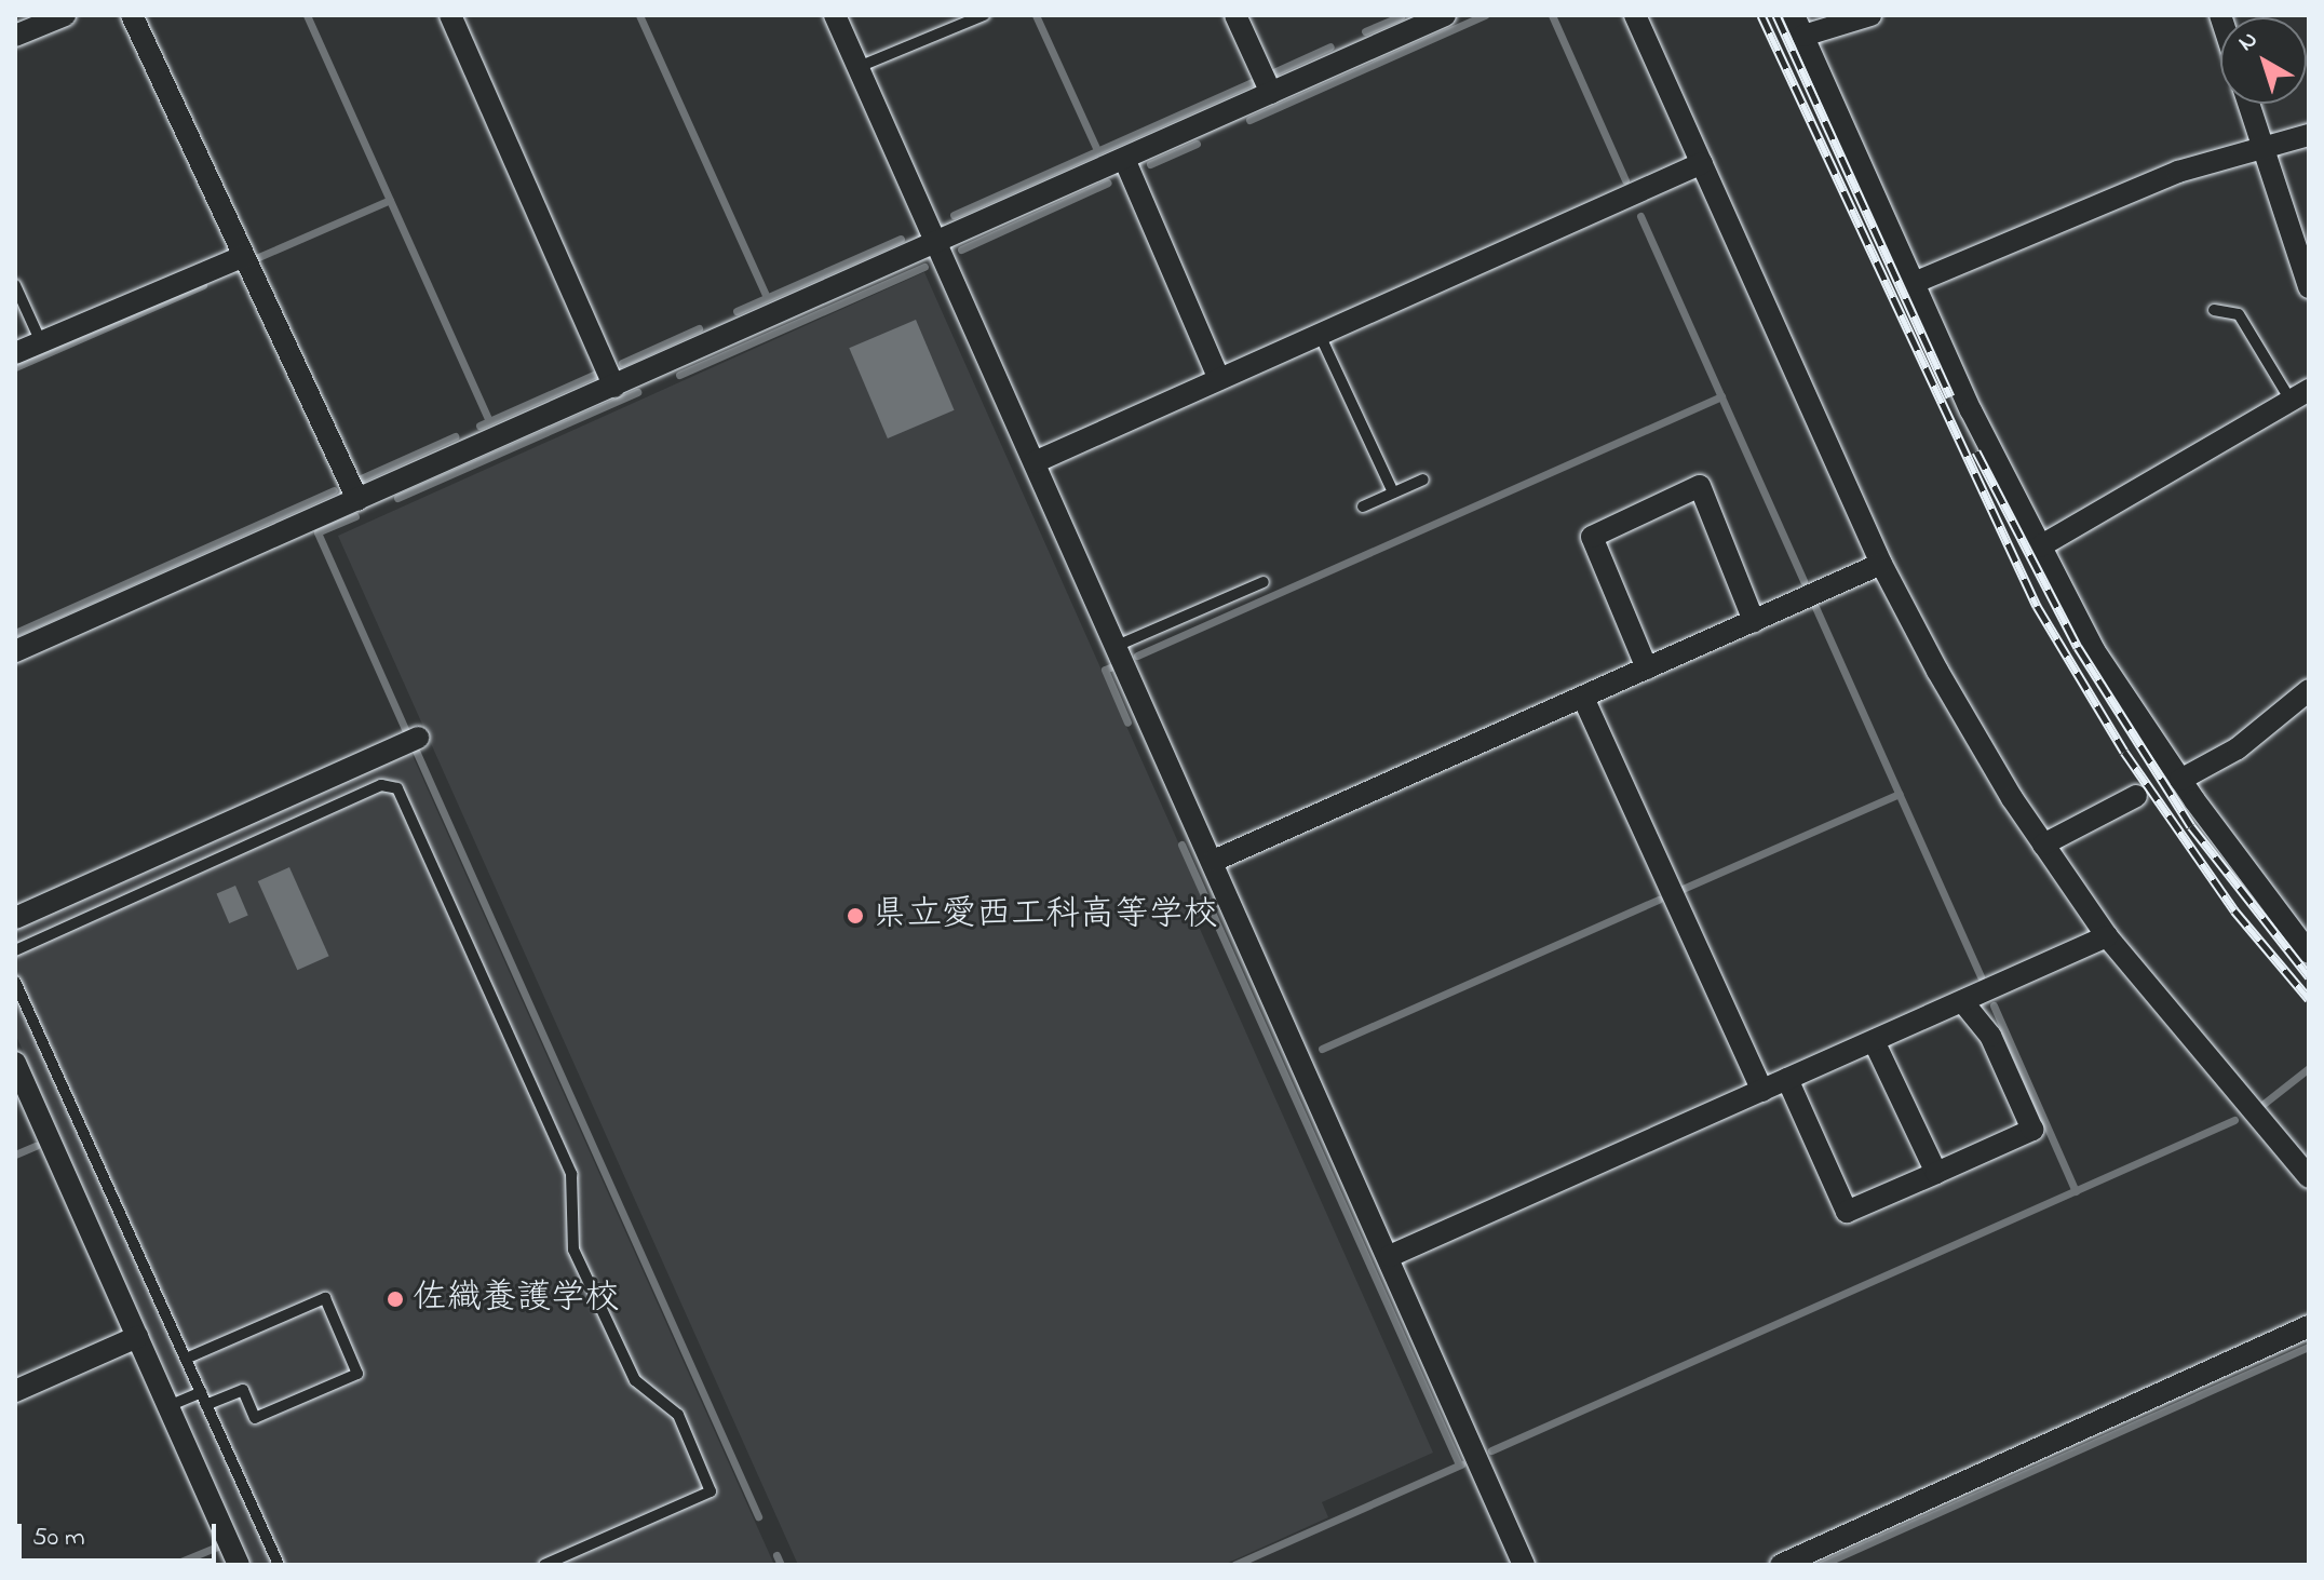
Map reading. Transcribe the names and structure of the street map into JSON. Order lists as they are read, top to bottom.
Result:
{
  "places": ["県立愛西工科高等学校", "佐織養護学校"],
  "scale_bar": "50 m",
  "north": "top left"
}
